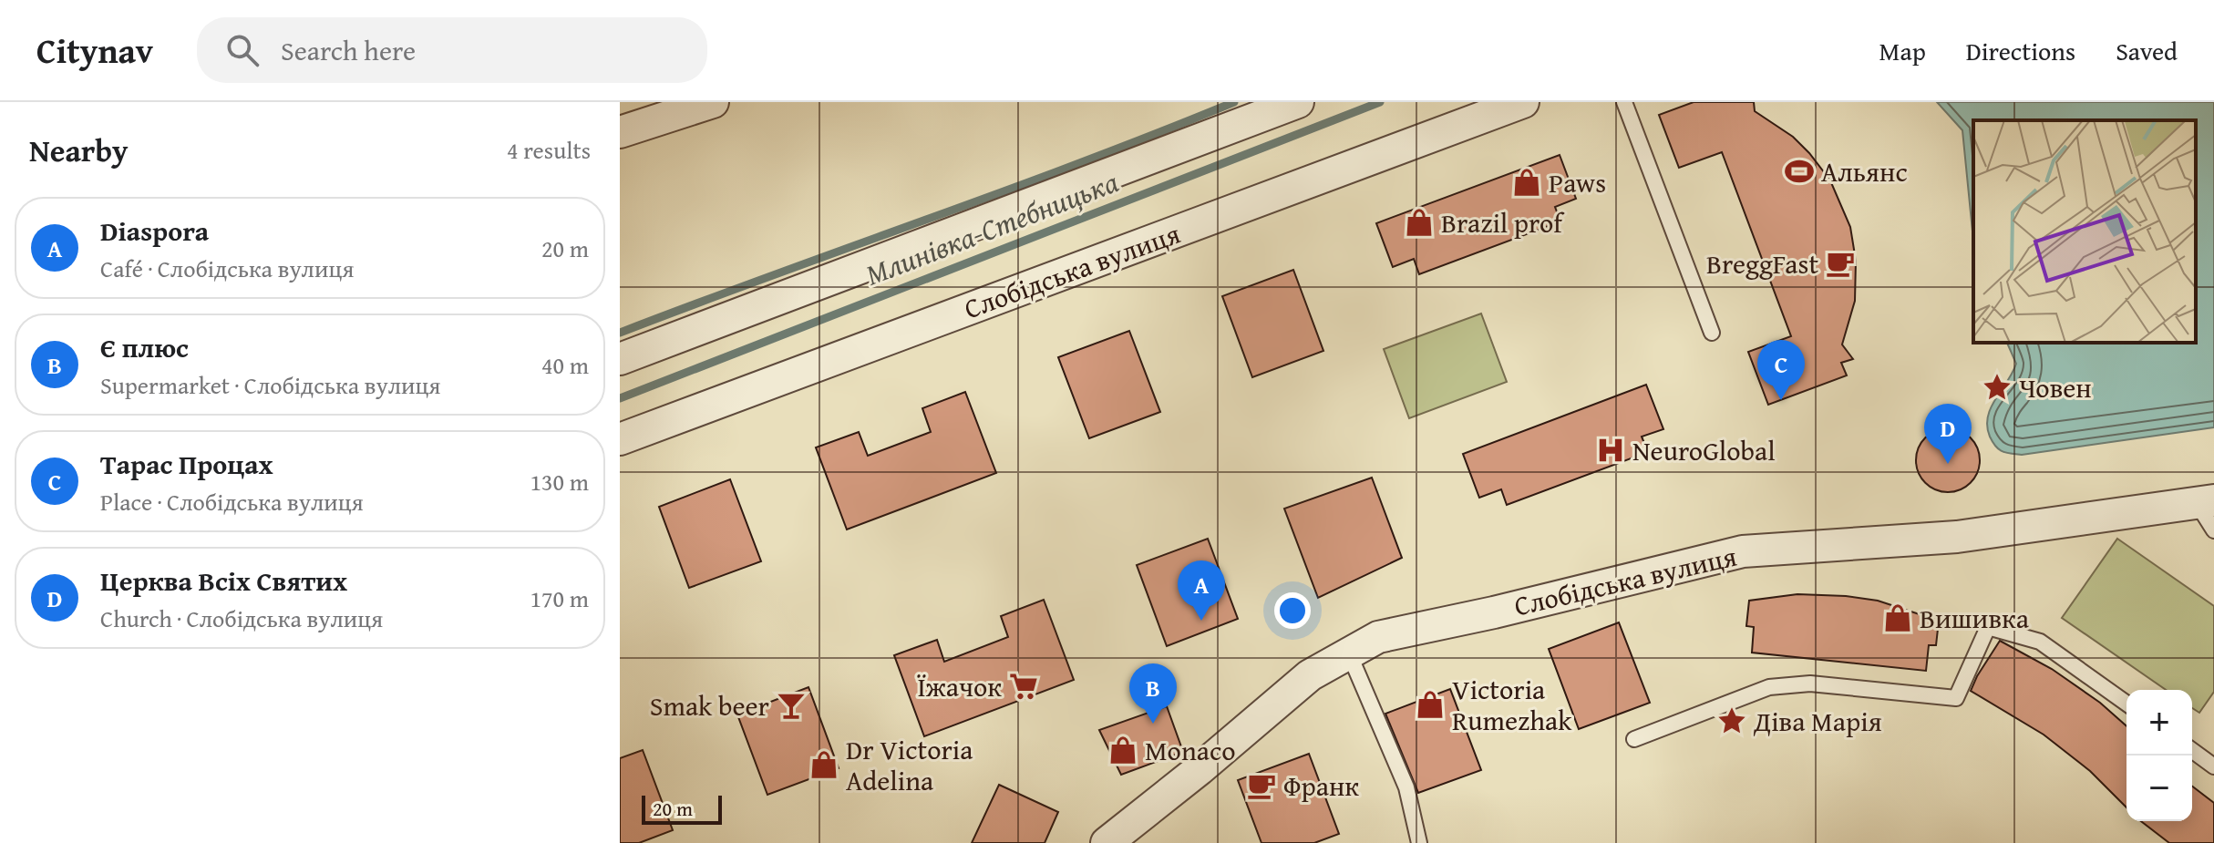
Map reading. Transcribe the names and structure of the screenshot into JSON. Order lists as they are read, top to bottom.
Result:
{
  "streets": {
    "street": ["Слобідська вулиця"]
  },
  "water": ["Млинівка-Стебницька"],
  "places": {
    "sports": ["Альянс"],
    "shop": [
      "Paws",
      "Brazil prof",
      "Вишивка",
      "Victoria Rumezhak",
      "Monaco",
      "Dr Victoria Adelina"
    ],
    "cafe": ["BreggFast", "Франк"],
    "place": ["Човен", "Діва Марія"],
    "hospital": ["NeuroGlobal"],
    "supermarket": ["Їжачок"],
    "bar": ["Smak beer"]
  },
  "scale_bar": "20 m",
  "page": {
    "header": "Citynav",
    "search": "Search here",
    "nav": ["Map", "Directions", "Saved"],
    "heading": ["Nearby", "4 results"],
    "list": [
      {
        "mark": "A",
        "name": "Diaspora",
        "note": "Café · Слобідська вулиця",
        "value": "20 m"
      },
      {
        "mark": "B",
        "name": "Є плюс",
        "note": "Supermarket · Слобідська вулиця",
        "value": "40 m"
      },
      {
        "mark": "C",
        "name": "Тарас Процах",
        "note": "Place · Слобідська вулиця",
        "value": "130 m"
      },
      {
        "mark": "D",
        "name": "Церква Всіх Святих",
        "note": "Church · Слобідська вулиця",
        "value": "170 m"
      }
    ],
    "pins": [
      "C",
      "D",
      "A",
      "B"
    ],
    "map_buttons": ["+", "−"],
    "scale": "20 m"
  }
}
